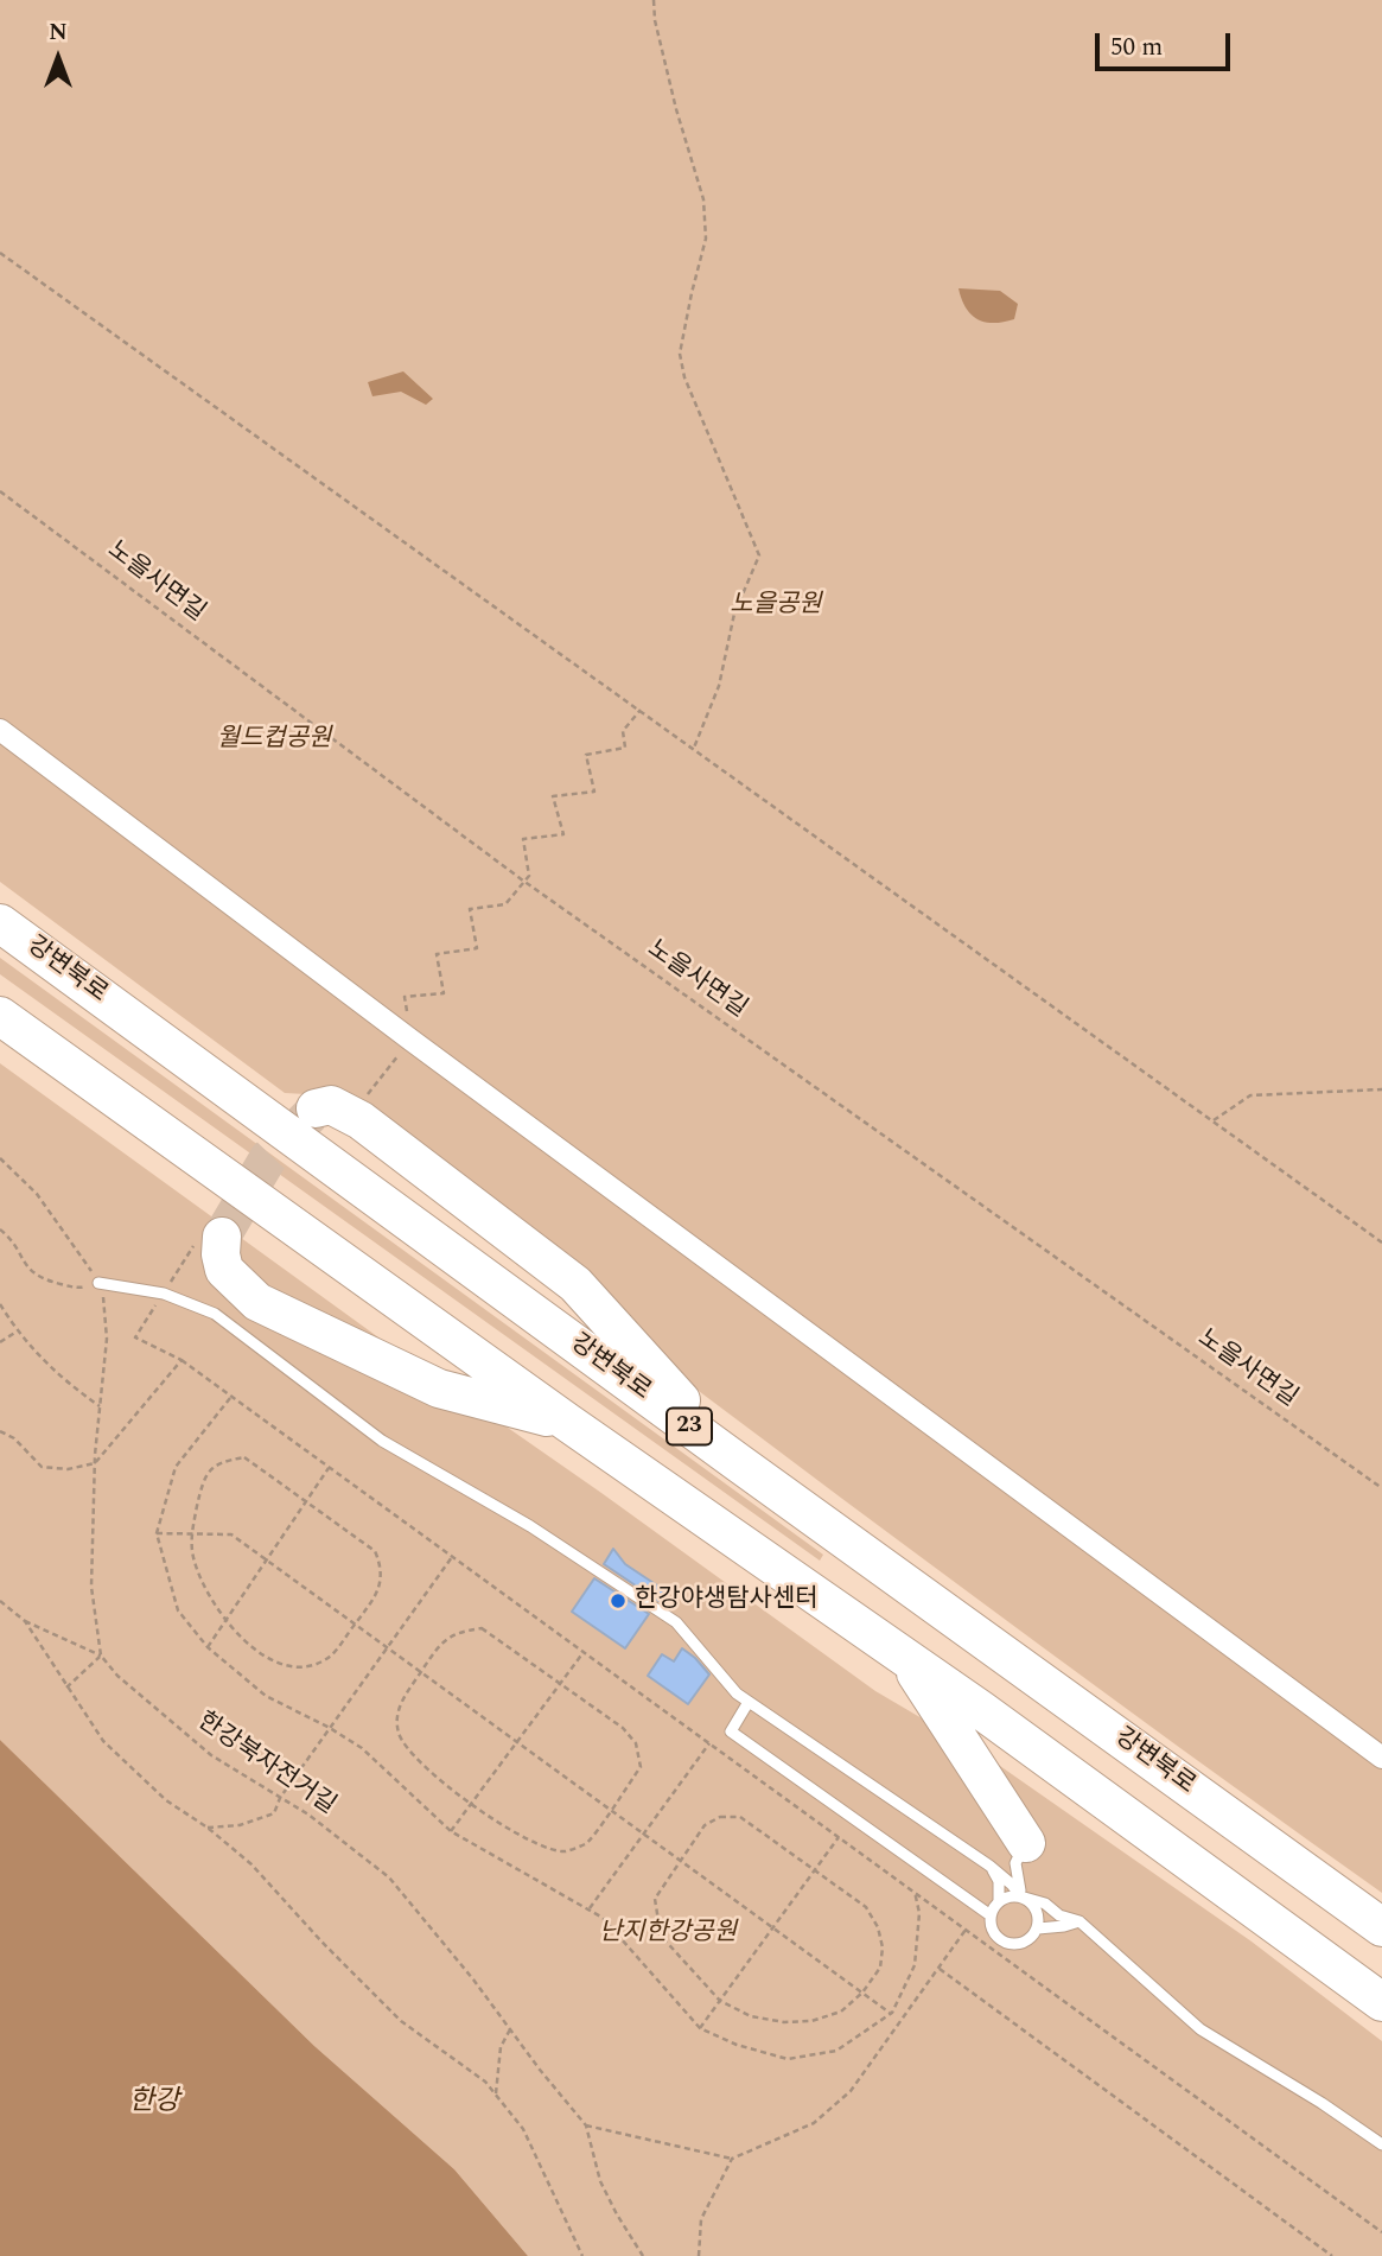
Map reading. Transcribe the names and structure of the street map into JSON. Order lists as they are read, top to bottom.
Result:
{
  "streets": {
    "highway": ["강변북로", "23"],
    "path": ["노을사면길", "한강북자전거길"]
  },
  "water": ["한강"],
  "parks": ["노을공원", "월드컵공원", "난지한강공원"],
  "places": ["한강야생탐사센터"],
  "scale_bar": "50 m",
  "north": "top"
}
